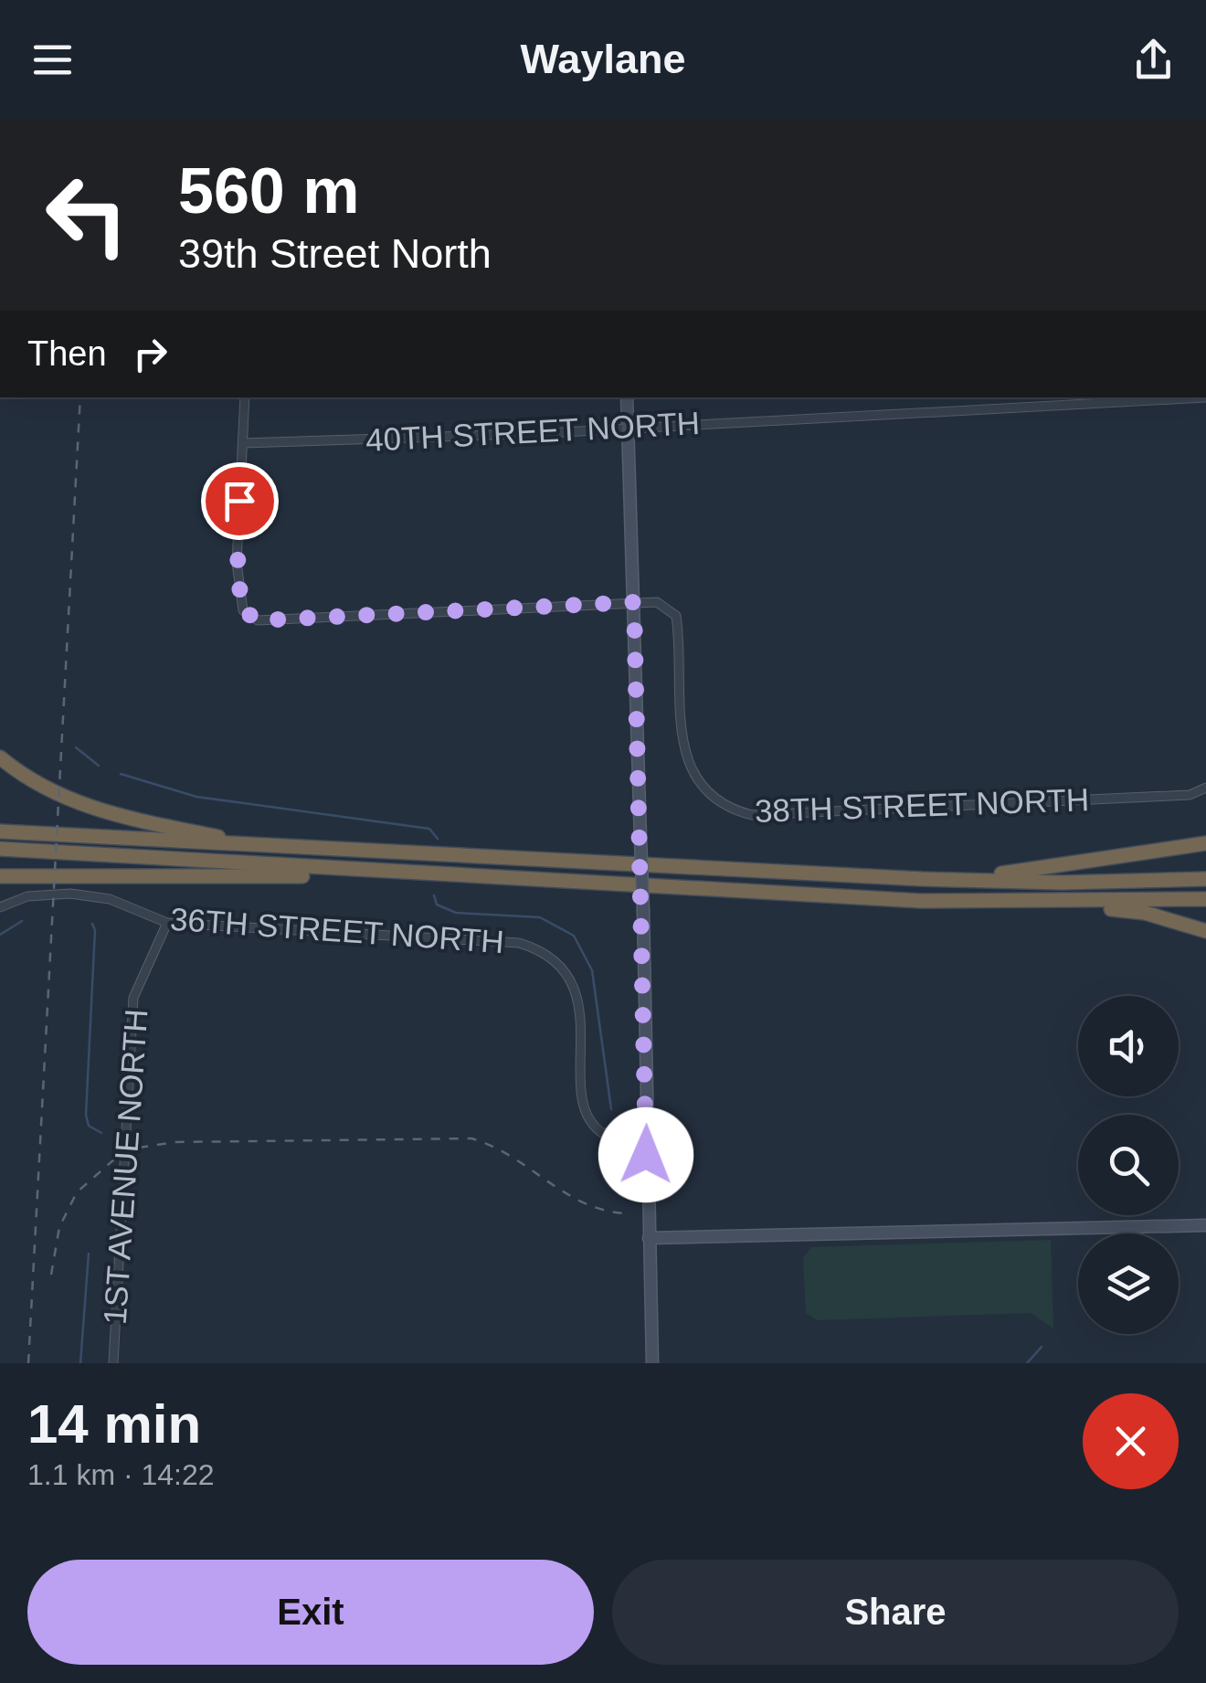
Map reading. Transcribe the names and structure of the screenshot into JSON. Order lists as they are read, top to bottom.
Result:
{
  "streets": {
    "street": [
      "40TH STREET NORTH",
      "38TH STREET NORTH",
      "36TH STREET NORTH",
      "1ST AVENUE NORTH"
    ]
  },
  "crossings": [
    ["36TH STREET NORTH", "1ST AVENUE NORTH"]
  ],
  "page": {
    "header": "Waylane",
    "turn": ["560 m", "39th Street North"],
    "then": "Then",
    "heading": ["14 min", "1.1 km · 14:22"],
    "buttons": ["Exit", "Share"]
  }
}
